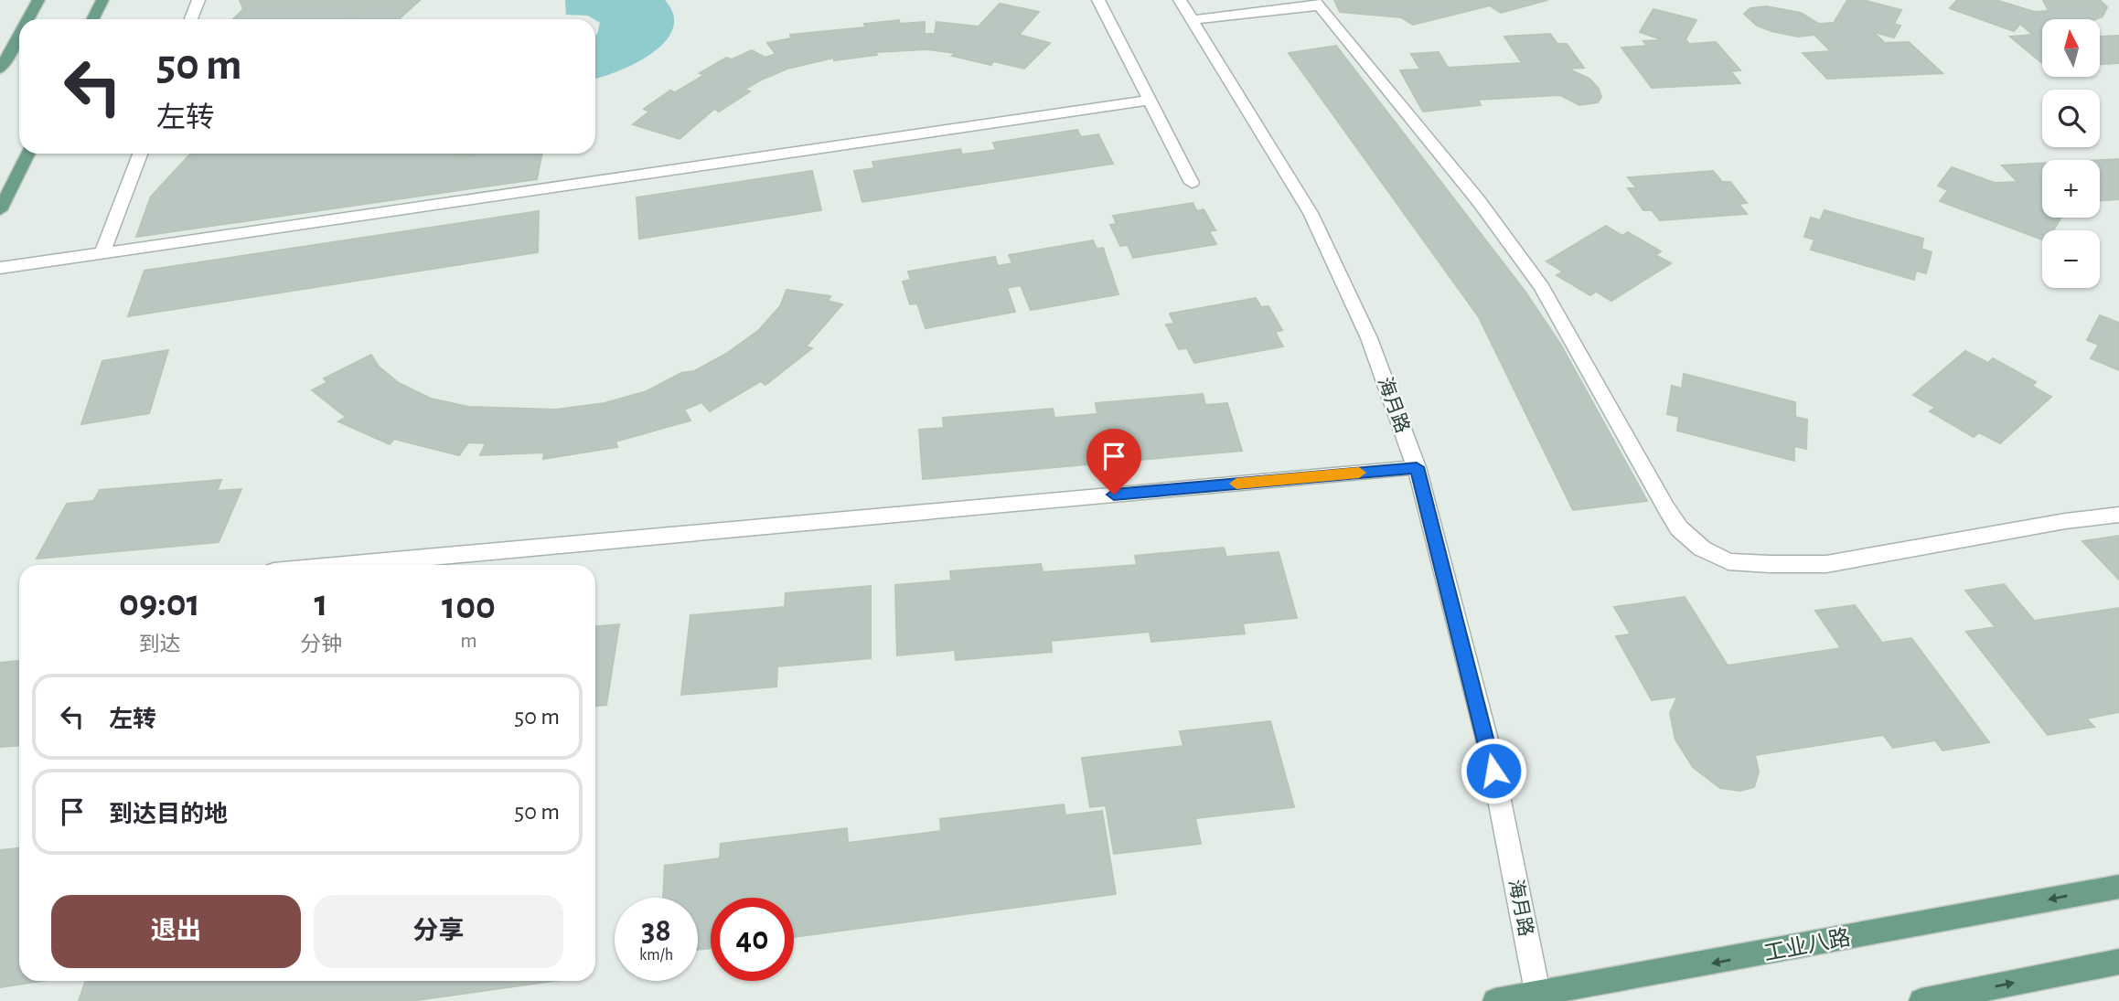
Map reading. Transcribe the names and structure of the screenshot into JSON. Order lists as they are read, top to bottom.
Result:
{
  "streets": {
    "main road": ["工业八路"],
    "street": ["海月路"]
  },
  "crossings": [
    ["海月路", "工业八路"]
  ],
  "north": "top",
  "page": {
    "map_buttons": ["+", "−"],
    "turn": ["50 m", "左转"],
    "eta": [
      "09:01",
      "到达",
      "1",
      "分钟",
      "100",
      "m"
    ],
    "list": [
      {
        "name": "左转",
        "value": "50 m"
      },
      {
        "name": "到达目的地",
        "value": "50 m"
      }
    ],
    "buttons": ["退出", "分享"],
    "speed": "38 km/h",
    "limit": "40"
  }
}
